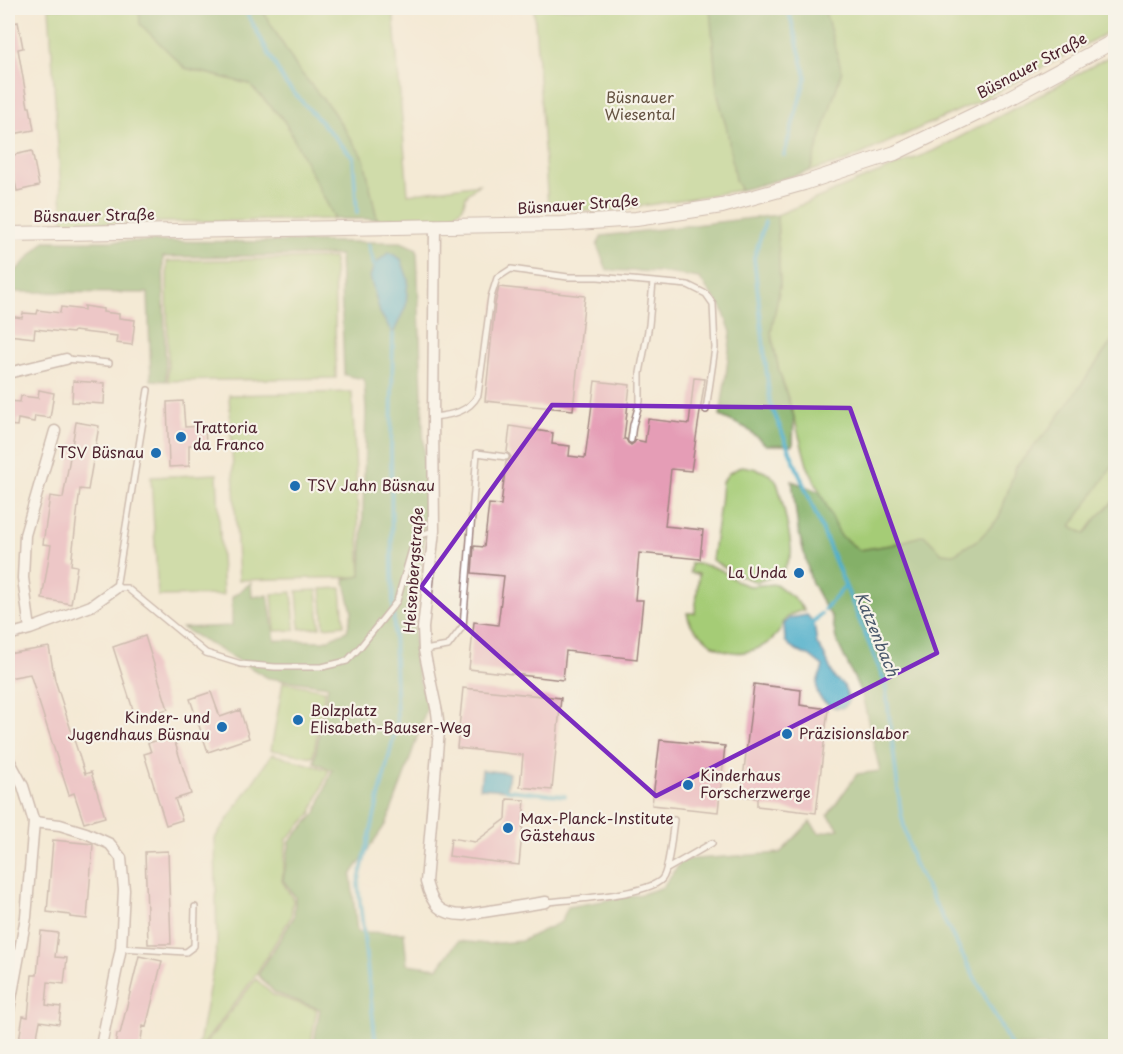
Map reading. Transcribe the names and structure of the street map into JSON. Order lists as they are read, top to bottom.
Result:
{
  "streets": {
    "street": ["Büsnauer Straße", "Heisenbergstraße"]
  },
  "crossings": [
    ["Büsnauer Straße", "Heisenbergstraße"]
  ],
  "water": ["Katzenbach"],
  "parks": ["Büsnauer Wiesental"],
  "places": [
    "Trattoria da Franco",
    "TSV Büsnau",
    "TSV Jahn Büsnau",
    "La Unda",
    "Bolzplatz Elisabeth-Bauser-Weg",
    "Kinder- und Jugendhaus Büsnau",
    "Präzisionslabor",
    "Kinderhaus Forscherzwerge",
    "Max-Planck-Institute Gästehaus"
  ]
}
